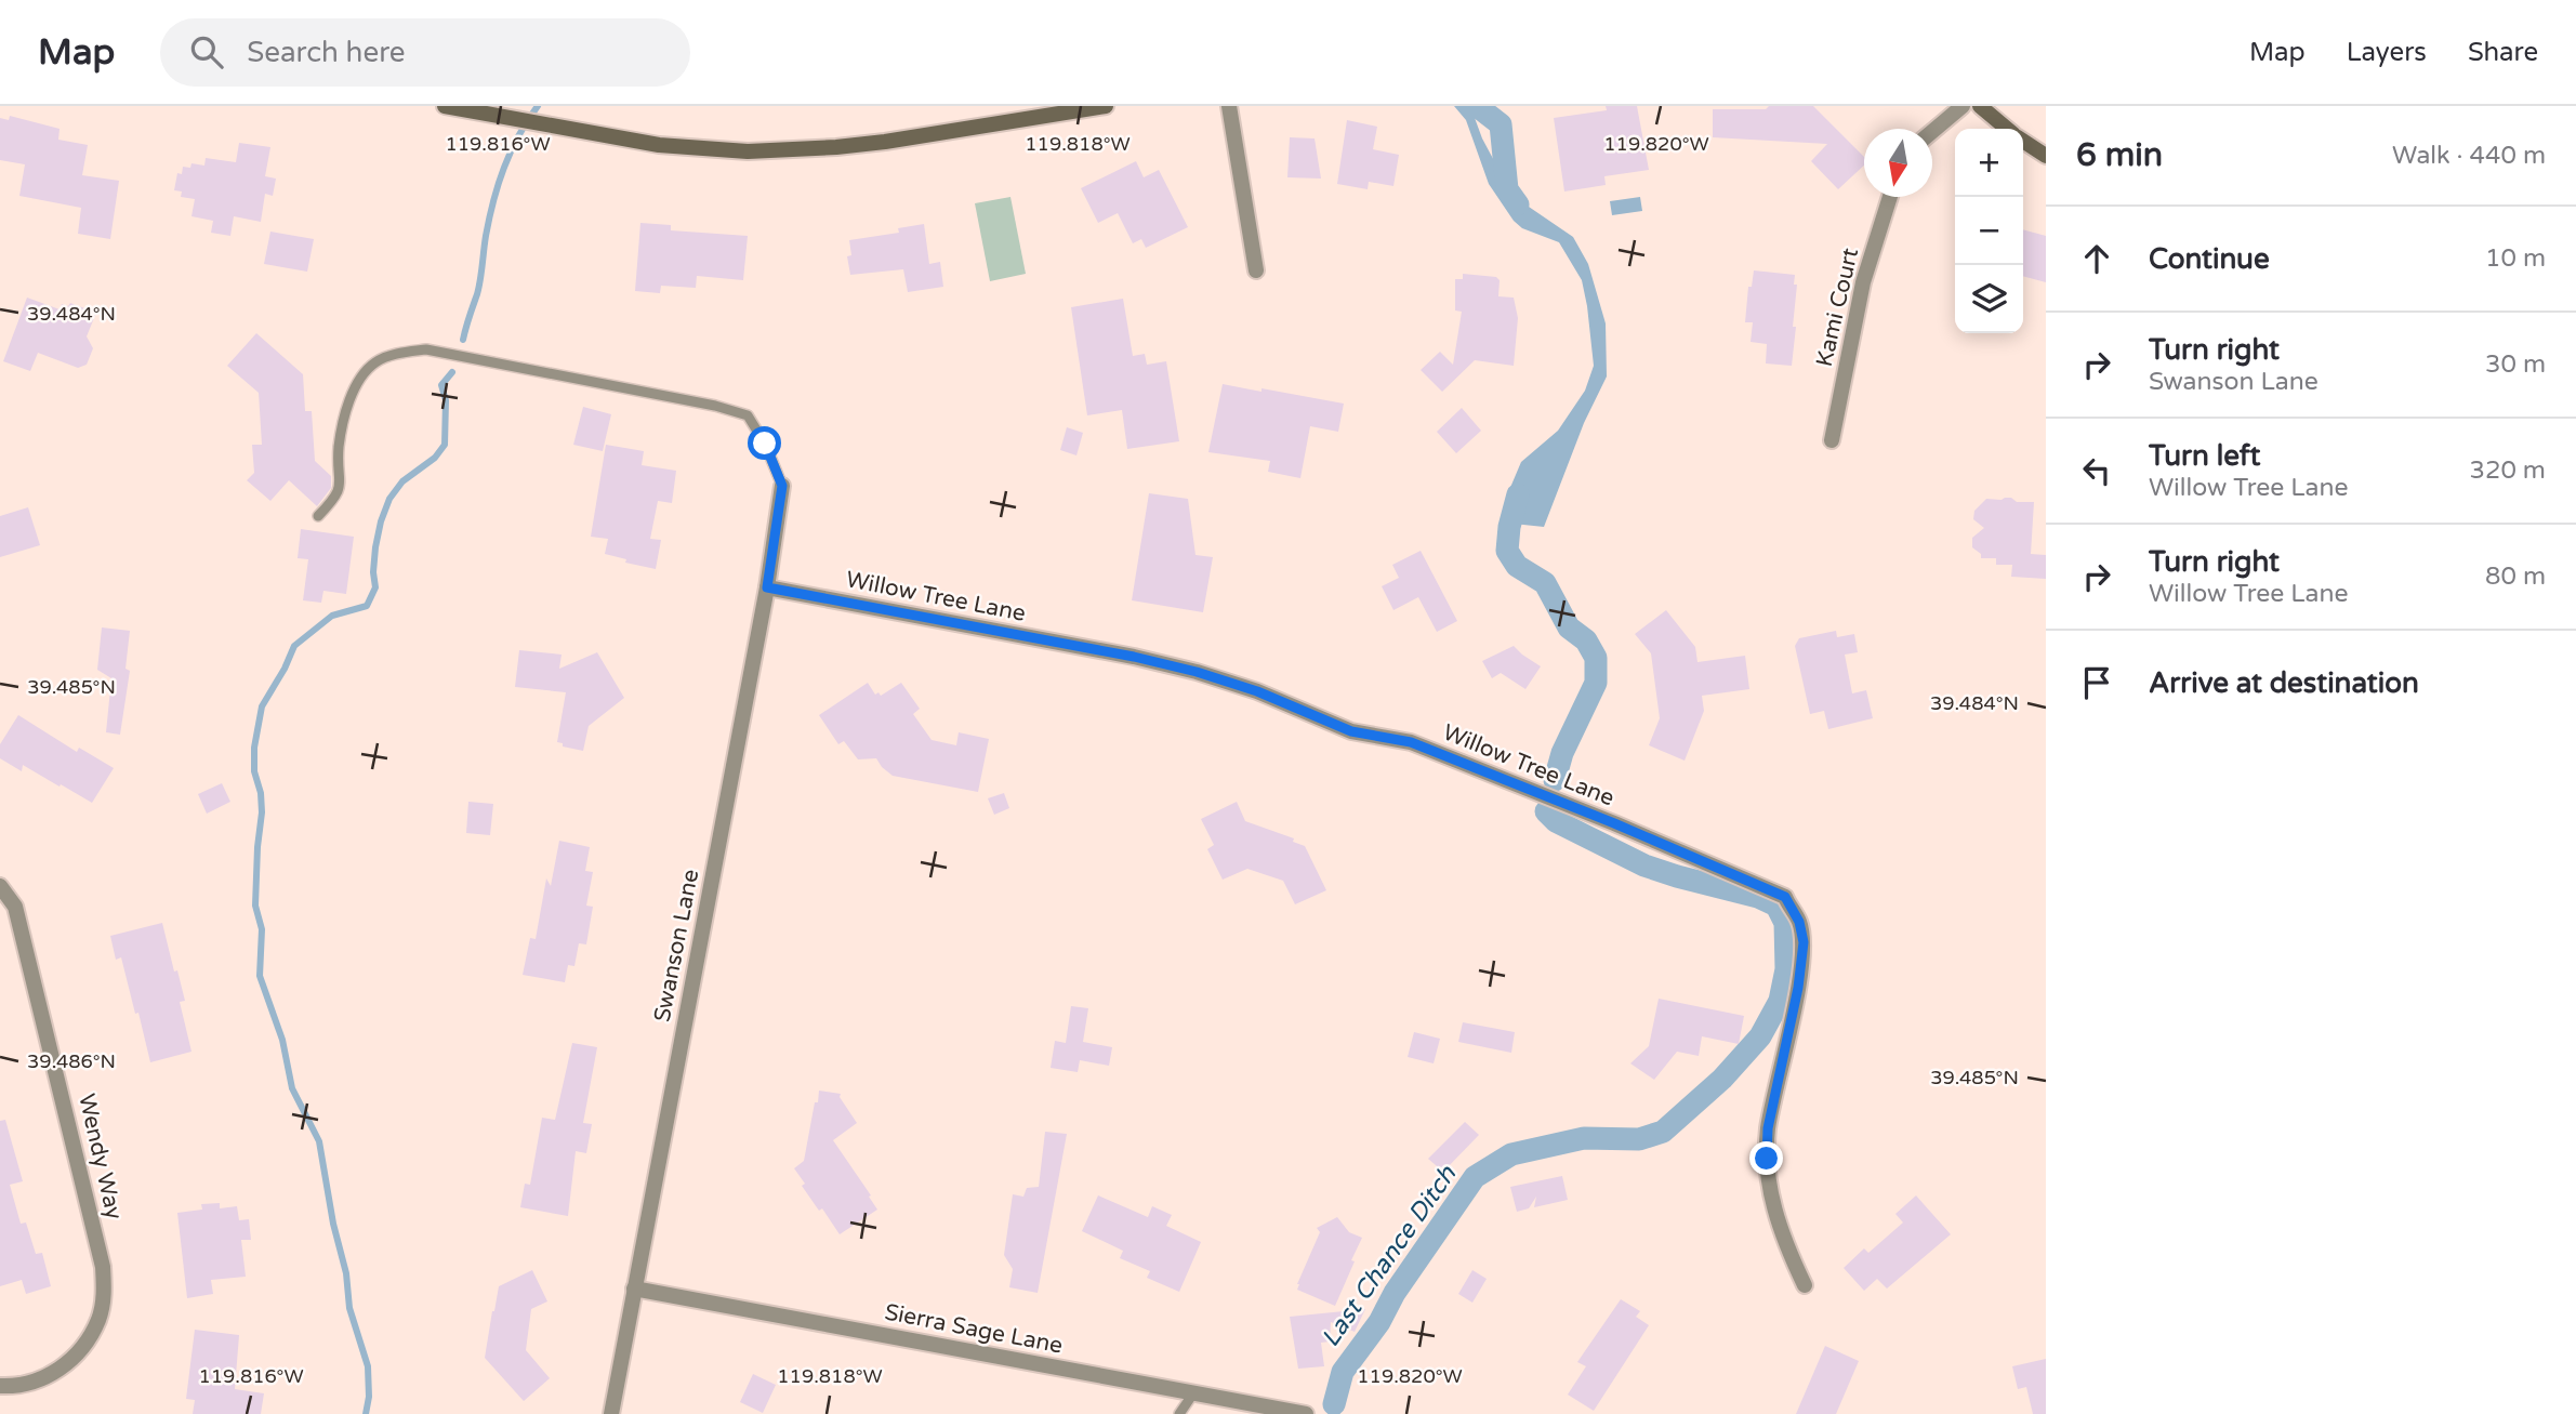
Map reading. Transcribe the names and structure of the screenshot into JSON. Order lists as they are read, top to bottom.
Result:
{
  "streets": {
    "street": [
      "Kami Court",
      "Willow Tree Lane",
      "Swanson Lane",
      "Wendy Way",
      "Sierra Sage Lane"
    ]
  },
  "crossings": [
    ["Willow Tree Lane", "Swanson Lane"],
    ["Swanson Lane", "Sierra Sage Lane"]
  ],
  "water": ["Last Chance Ditch"],
  "north": "bottom",
  "page": {
    "header": "Map",
    "search": "Search here",
    "nav": ["Map", "Layers", "Share"],
    "heading": ["6 min", "Walk · 440 m"],
    "map_buttons": ["+", "−"],
    "list": [
      ["Continue", "10 m"],
      ["Turn right", "Swanson Lane", "30 m"],
      ["Turn left", "Willow Tree Lane", "320 m"],
      ["Turn right", "Willow Tree Lane", "80 m"],
      "Arrive at destination"
    ]
  },
  "coordinates": [
    "119.816°W",
    "119.818°W",
    "119.820°W",
    "39.484°N",
    "39.485°N",
    "39.486°N"
  ]
}
